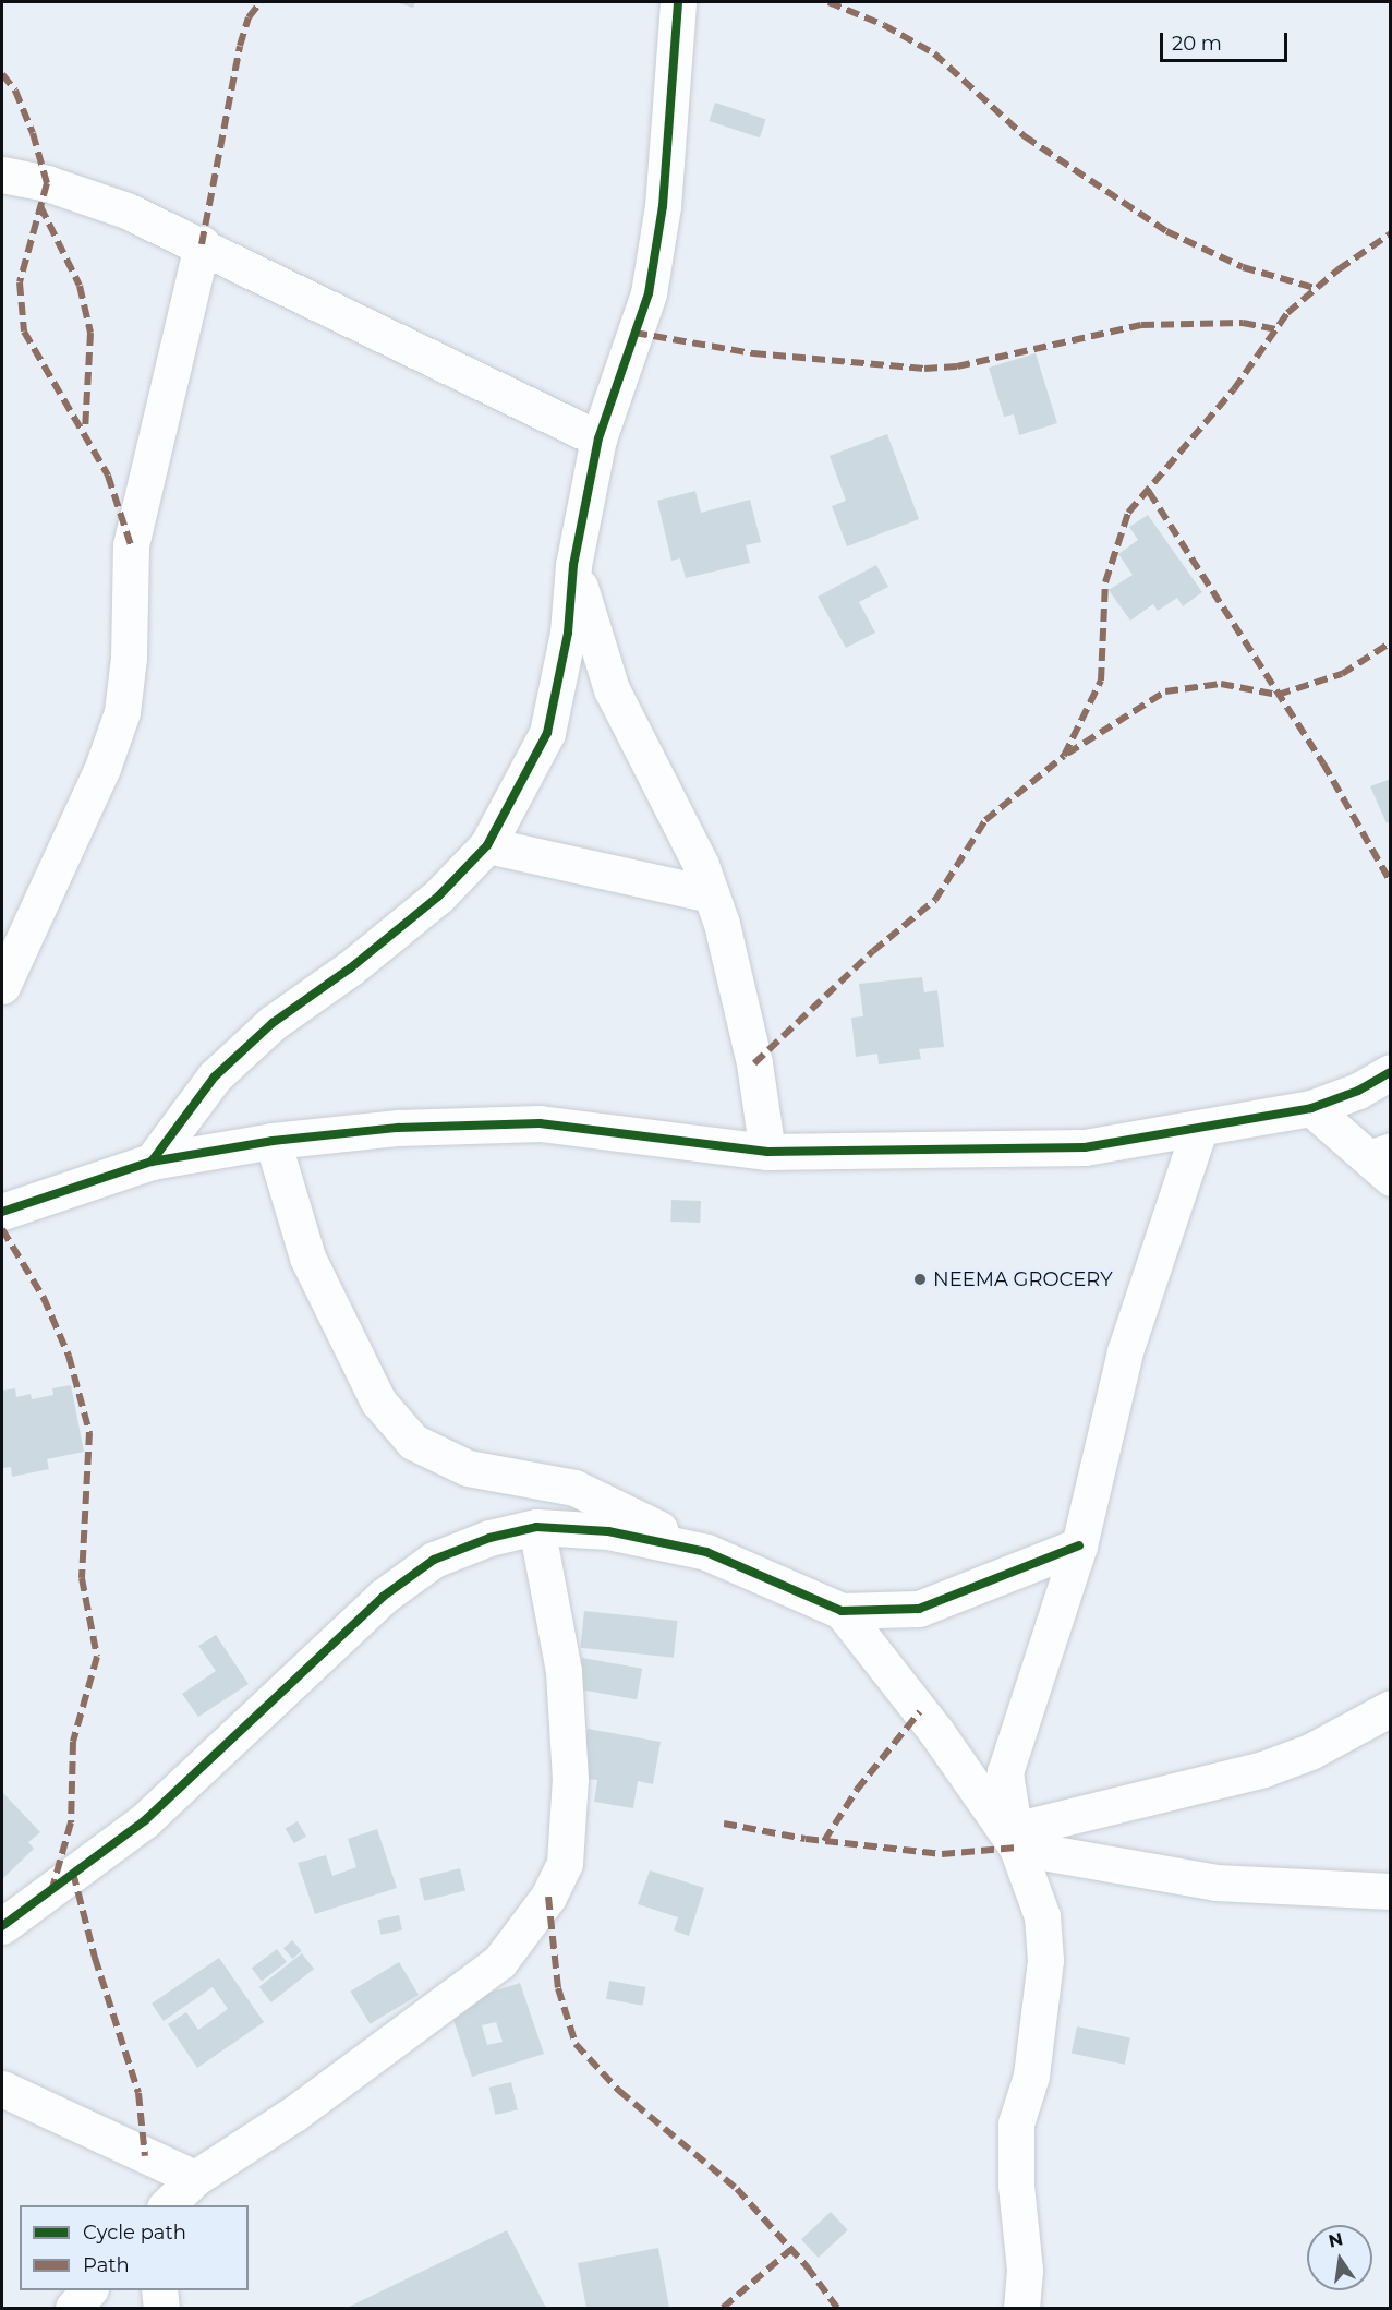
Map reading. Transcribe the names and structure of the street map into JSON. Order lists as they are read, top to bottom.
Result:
{
  "places": ["NEEMA GROCERY"],
  "legend": ["Cycle path", "Path"],
  "scale_bar": "20 m",
  "north": "top"
}
